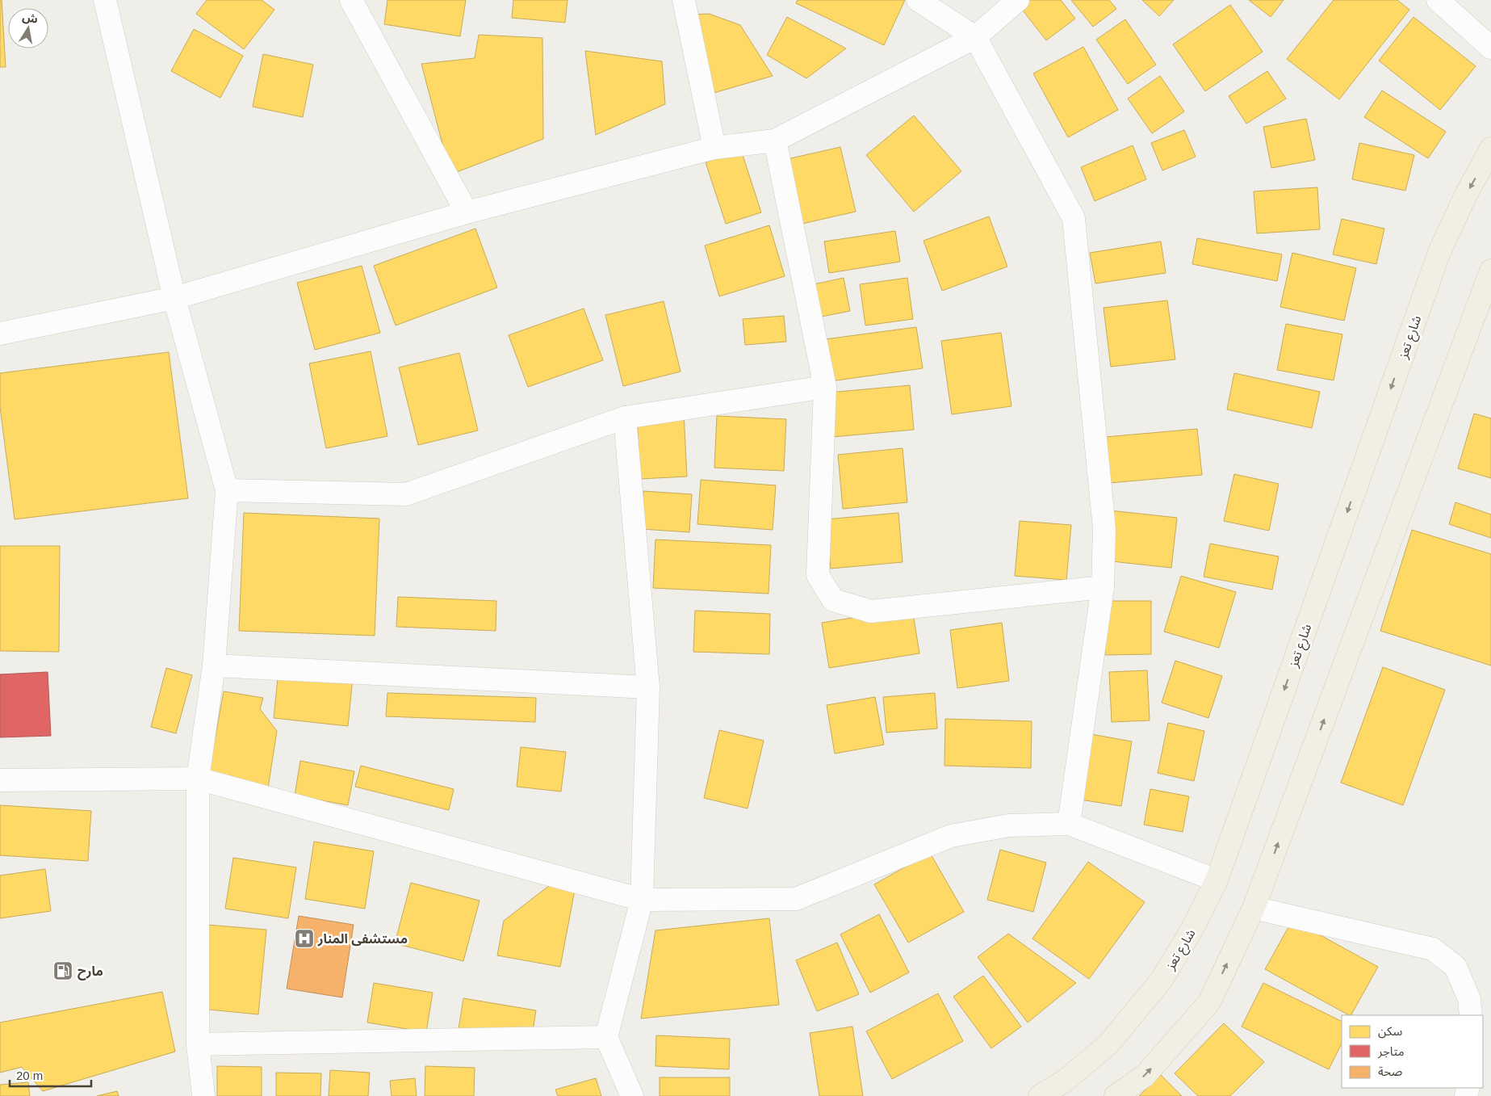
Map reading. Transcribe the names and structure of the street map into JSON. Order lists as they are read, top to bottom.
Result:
{
  "streets": {
    "main road": ["شارع تعز"]
  },
  "places": {
    "hospital": ["مستشفى المنار"],
    "fuel station": ["مارح"]
  },
  "legend": ["سكن", "متاجر", "صحة"],
  "scale_bar": "20 m",
  "north": "top"
}
